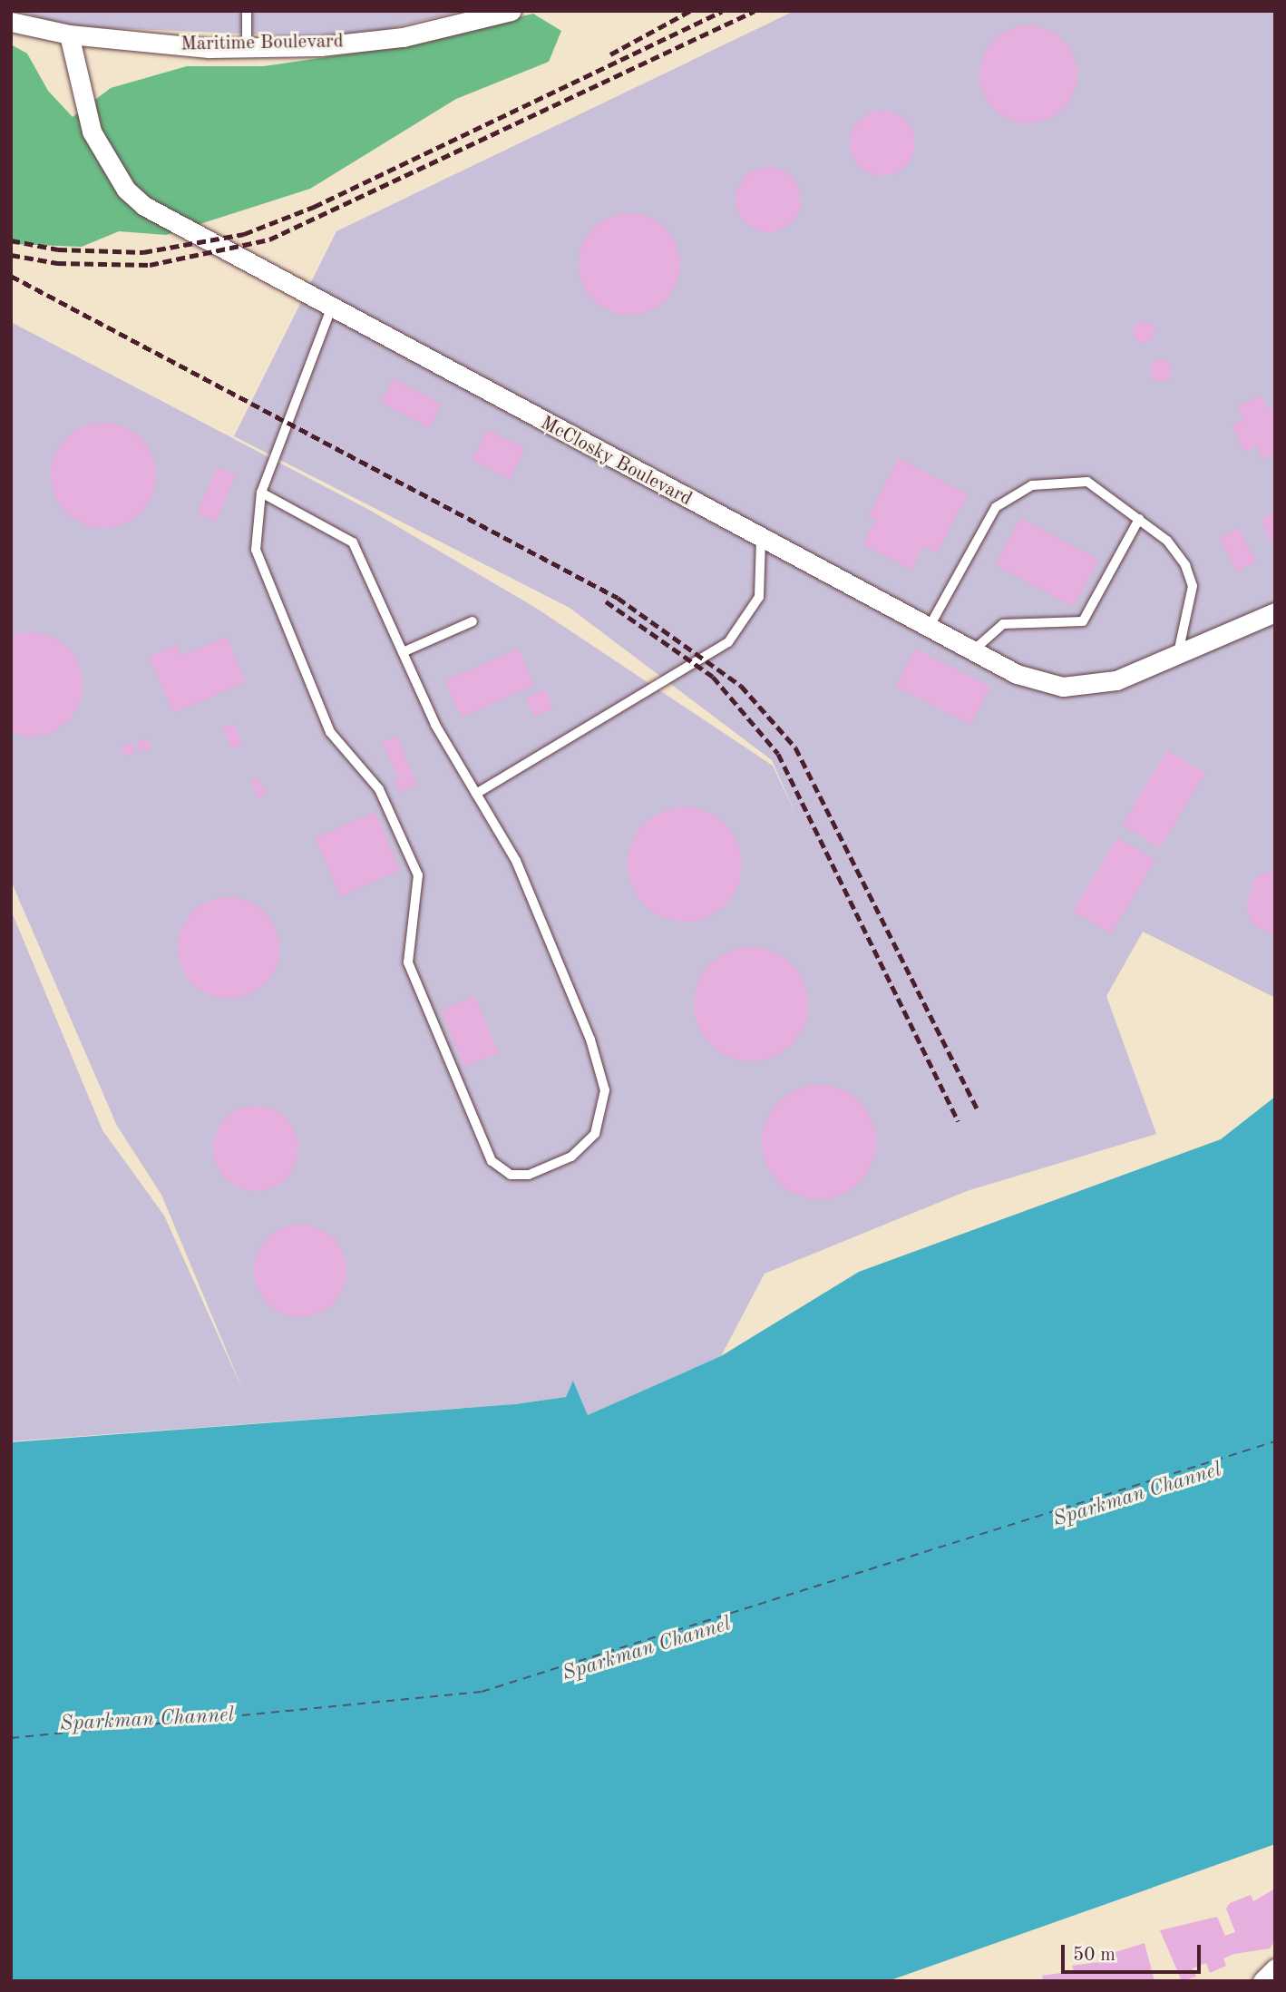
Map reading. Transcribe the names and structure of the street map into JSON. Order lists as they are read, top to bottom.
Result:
{
  "streets": {
    "street": ["Maritime Boulevard", "McClosky Boulevard"]
  },
  "crossings": [
    ["Maritime Boulevard", "McClosky Boulevard"]
  ],
  "water": ["Sparkman Channel"],
  "scale_bar": "50 m"
}
